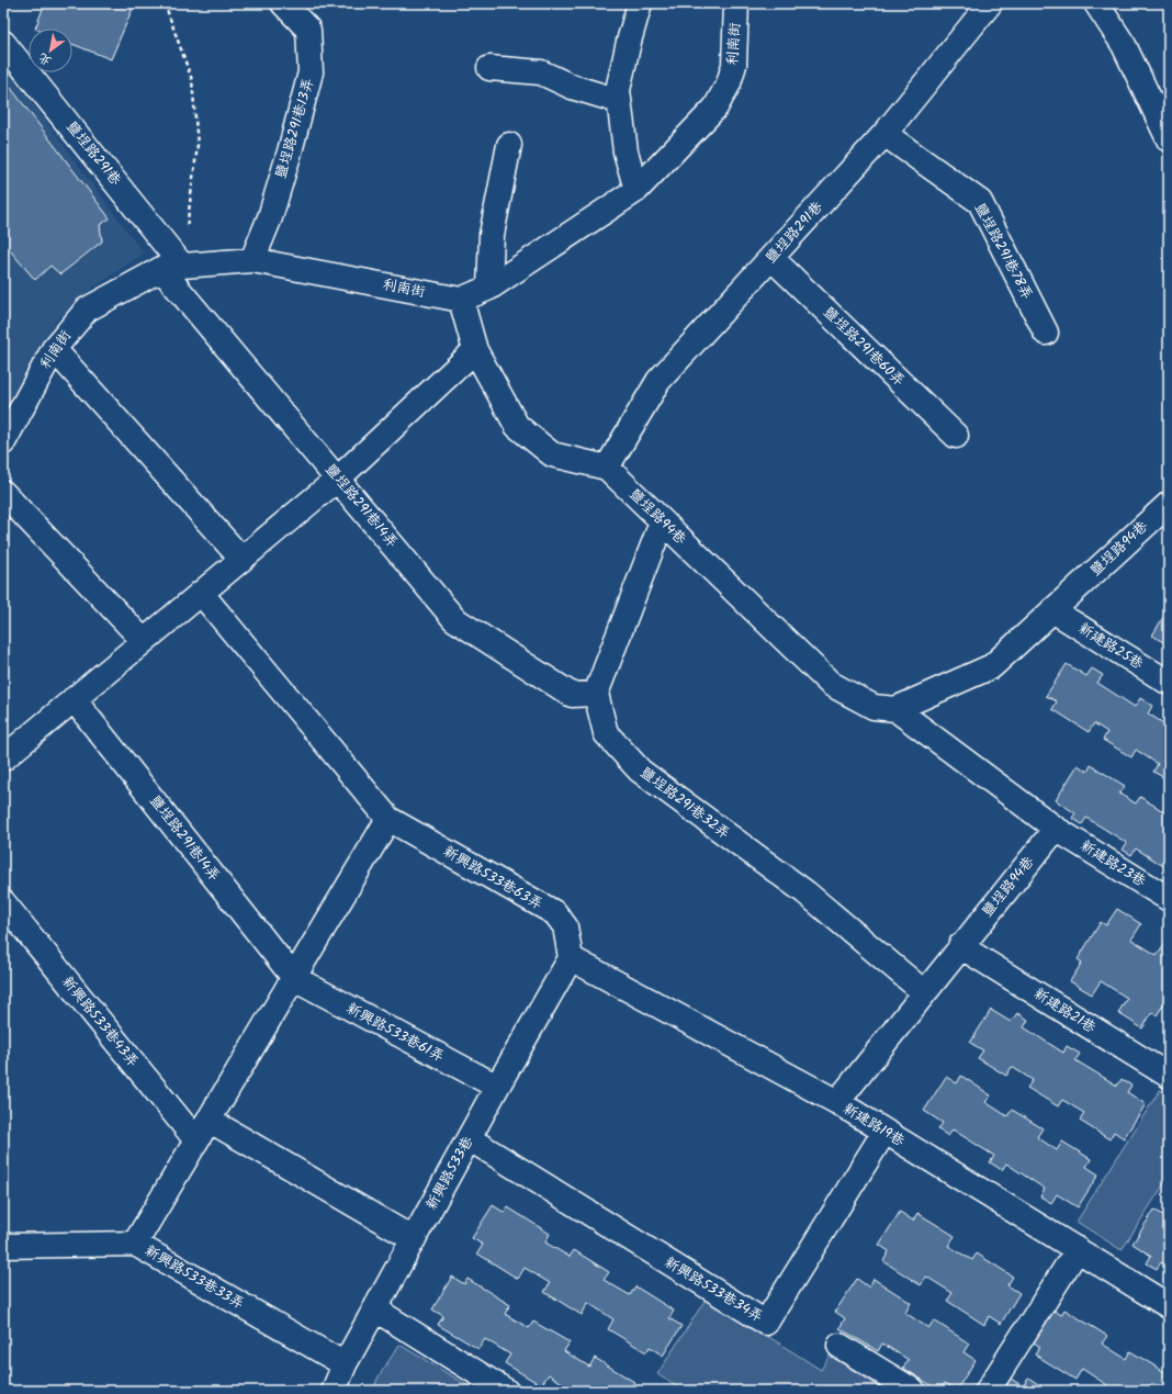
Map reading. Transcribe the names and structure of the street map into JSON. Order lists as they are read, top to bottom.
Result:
{
  "streets": {
    "street": [
      "利南街",
      "鹽埕路291巷13弄",
      "鹽埕路291巷",
      "鹽埕路291巷78弄",
      "鹽埕路291巷60弄",
      "鹽埕路291巷14弄",
      "鹽埕路94巷",
      "新建路25巷",
      "鹽埕路291巷32弄",
      "新建路23巷",
      "新興路533巷63弄",
      "新建路21巷",
      "新興路533巷43弄",
      "新興路533巷61弄",
      "新建路19巷",
      "新興路533巷",
      "新興路533巷33弄",
      "新興路533巷34弄"
    ]
  },
  "crossings": [
    ["利南街", "鹽埕路291巷13弄"],
    ["利南街", "鹽埕路291巷"],
    ["利南街", "鹽埕路291巷14弄"],
    ["鹽埕路291巷", "鹽埕路291巷78弄"],
    ["鹽埕路291巷", "鹽埕路291巷60弄"],
    ["鹽埕路291巷", "鹽埕路291巷14弄"],
    ["鹽埕路291巷", "鹽埕路94巷"],
    ["鹽埕路291巷14弄", "鹽埕路291巷32弄"],
    ["鹽埕路291巷14弄", "新興路533巷61弄"],
    ["鹽埕路94巷", "新建路25巷"],
    ["鹽埕路94巷", "鹽埕路291巷32弄"],
    ["鹽埕路94巷", "新建路23巷"],
    ["鹽埕路94巷", "新建路21巷"],
    ["鹽埕路94巷", "新建路19巷"],
    ["新興路533巷63弄", "新建路19巷"],
    ["新興路533巷63弄", "新興路533巷"],
    ["新興路533巷61弄", "新興路533巷"],
    ["新建路19巷", "新興路533巷"],
    ["新建路19巷", "新興路533巷34弄"],
    ["新興路533巷", "新興路533巷33弄"],
    ["新興路533巷", "新興路533巷34弄"]
  ],
  "north": "bottom left"
}
